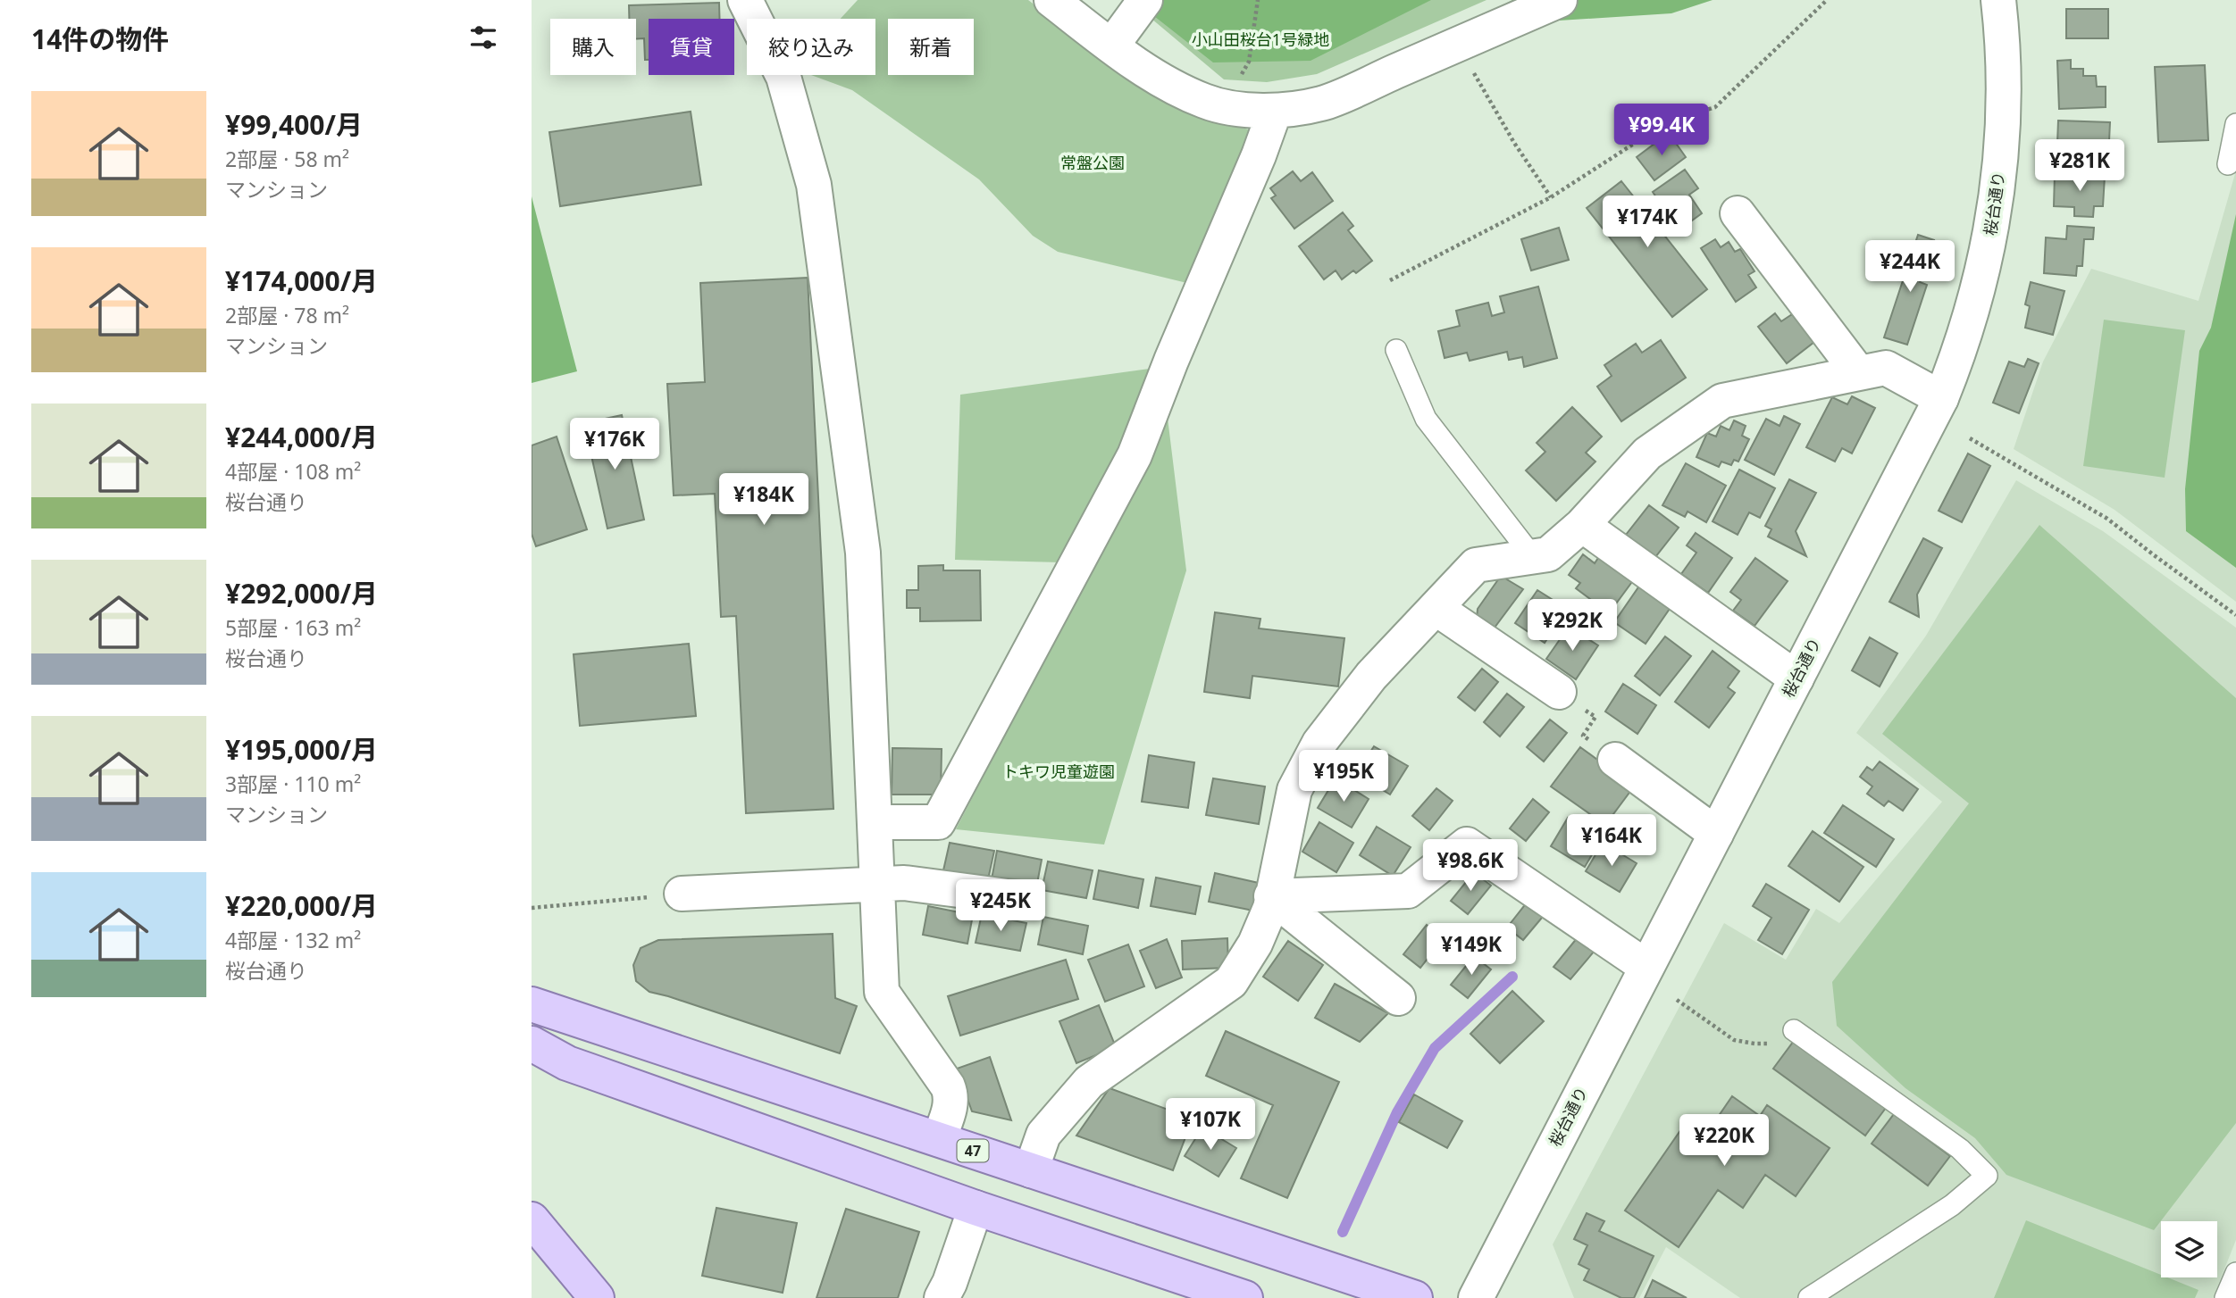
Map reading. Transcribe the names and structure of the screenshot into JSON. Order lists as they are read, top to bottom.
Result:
{
  "streets": {
    "main road": ["47"],
    "street": ["桜台通り"]
  },
  "parks": ["小山田桜台1号緑地", "常盤公園", "トキワ児童遊園"],
  "page": {
    "heading": "14件の物件",
    "chip": [
      "購入",
      "賃貸",
      "絞り込み",
      "新着"
    ],
    "list": [
      {
        "name": "¥99,400/月",
        "note": "2部屋 · 58 m² · マンション"
      },
      {
        "name": "¥174,000/月",
        "note": "2部屋 · 78 m² · マンション"
      },
      {
        "name": "¥244,000/月",
        "note": "4部屋 · 108 m² · 桜台通り"
      },
      {
        "name": "¥292,000/月",
        "note": "5部屋 · 163 m² · 桜台通り"
      },
      {
        "name": "¥195,000/月",
        "note": "3部屋 · 110 m² · マンション"
      },
      {
        "name": "¥220,000/月",
        "note": "4部屋 · 132 m² · 桜台通り"
      }
    ],
    "price": [
      "¥99.4K",
      "¥281K",
      "¥174K",
      "¥244K",
      "¥176K",
      "¥184K",
      "¥292K",
      "¥195K",
      "¥164K",
      "¥98.6K",
      "¥245K",
      "¥149K",
      "¥107K",
      "¥220K"
    ]
  }
}
